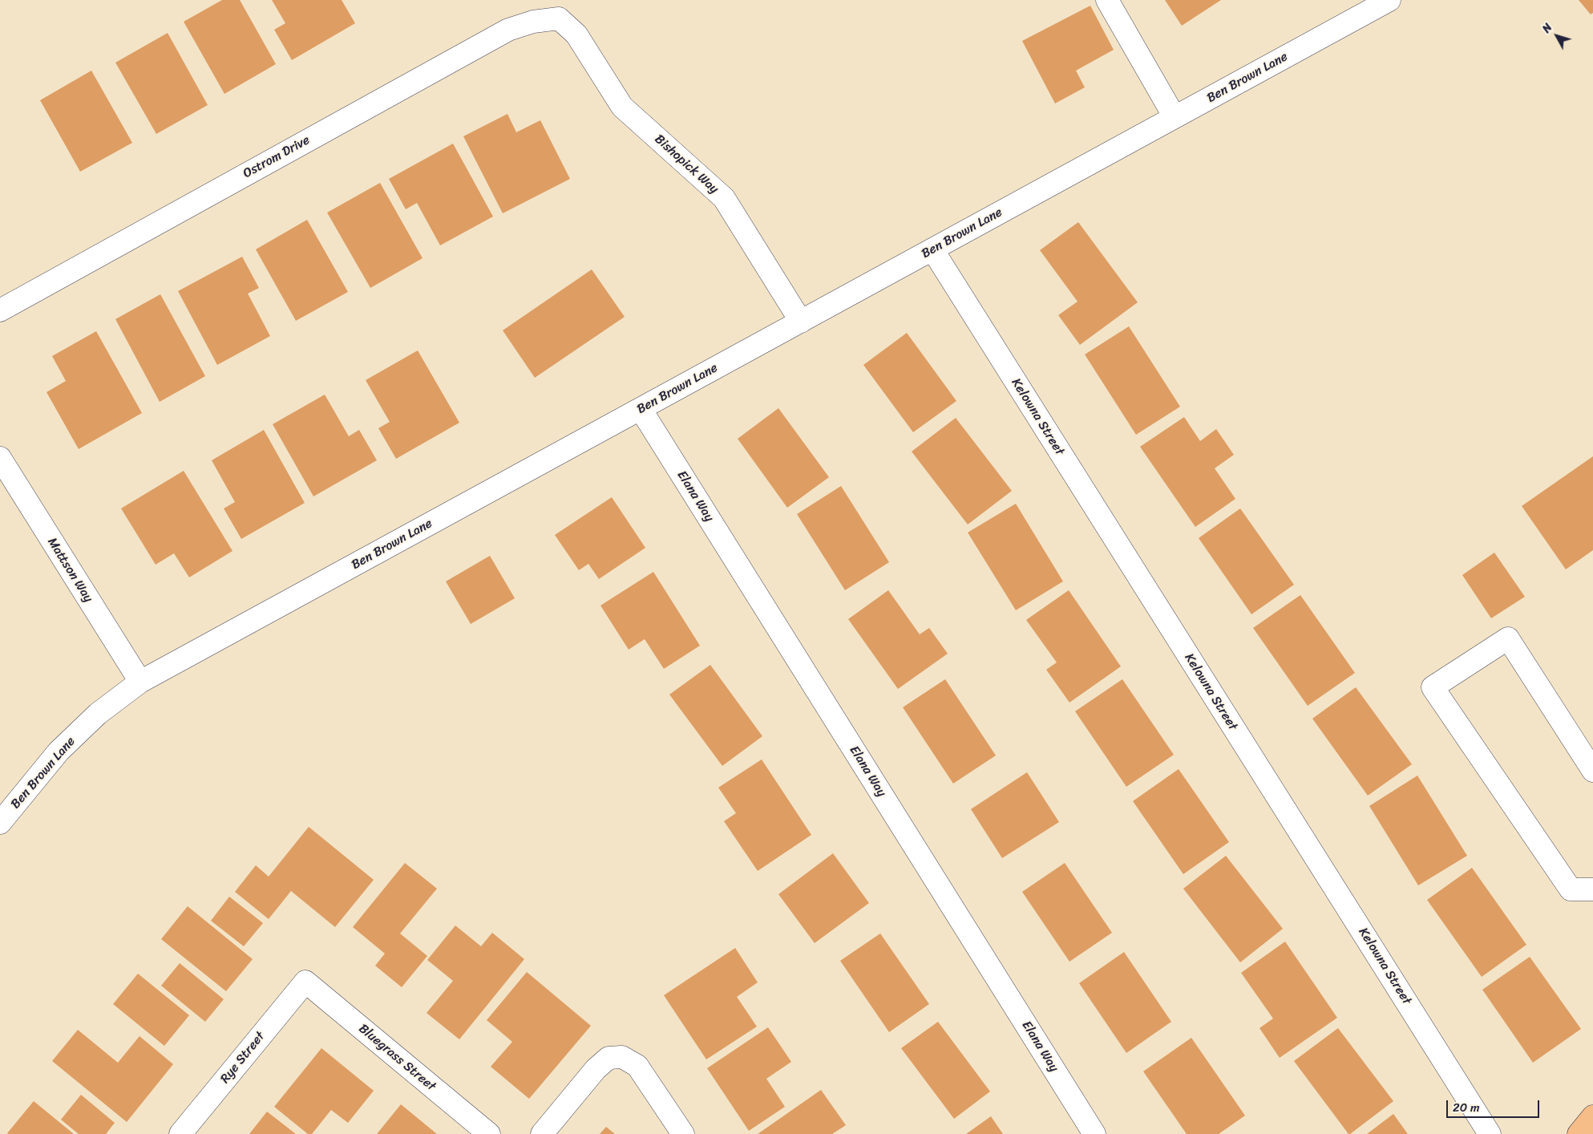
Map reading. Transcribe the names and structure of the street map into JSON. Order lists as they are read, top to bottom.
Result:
{
  "streets": {
    "street": [
      "Ben Brown Lane",
      "Ostrom Drive",
      "Bishopick Way",
      "Kelowna Street",
      "Elana Way",
      "Mattson Way",
      "Rye Street",
      "Bluegrass Street"
    ]
  },
  "crossings": [
    ["Ben Brown Lane", "Bishopick Way"],
    ["Ben Brown Lane", "Kelowna Street"],
    ["Ben Brown Lane", "Elana Way"],
    ["Ben Brown Lane", "Mattson Way"],
    ["Ostrom Drive", "Bishopick Way"],
    ["Rye Street", "Bluegrass Street"]
  ],
  "scale_bar": "20 m",
  "north": "top left"
}
